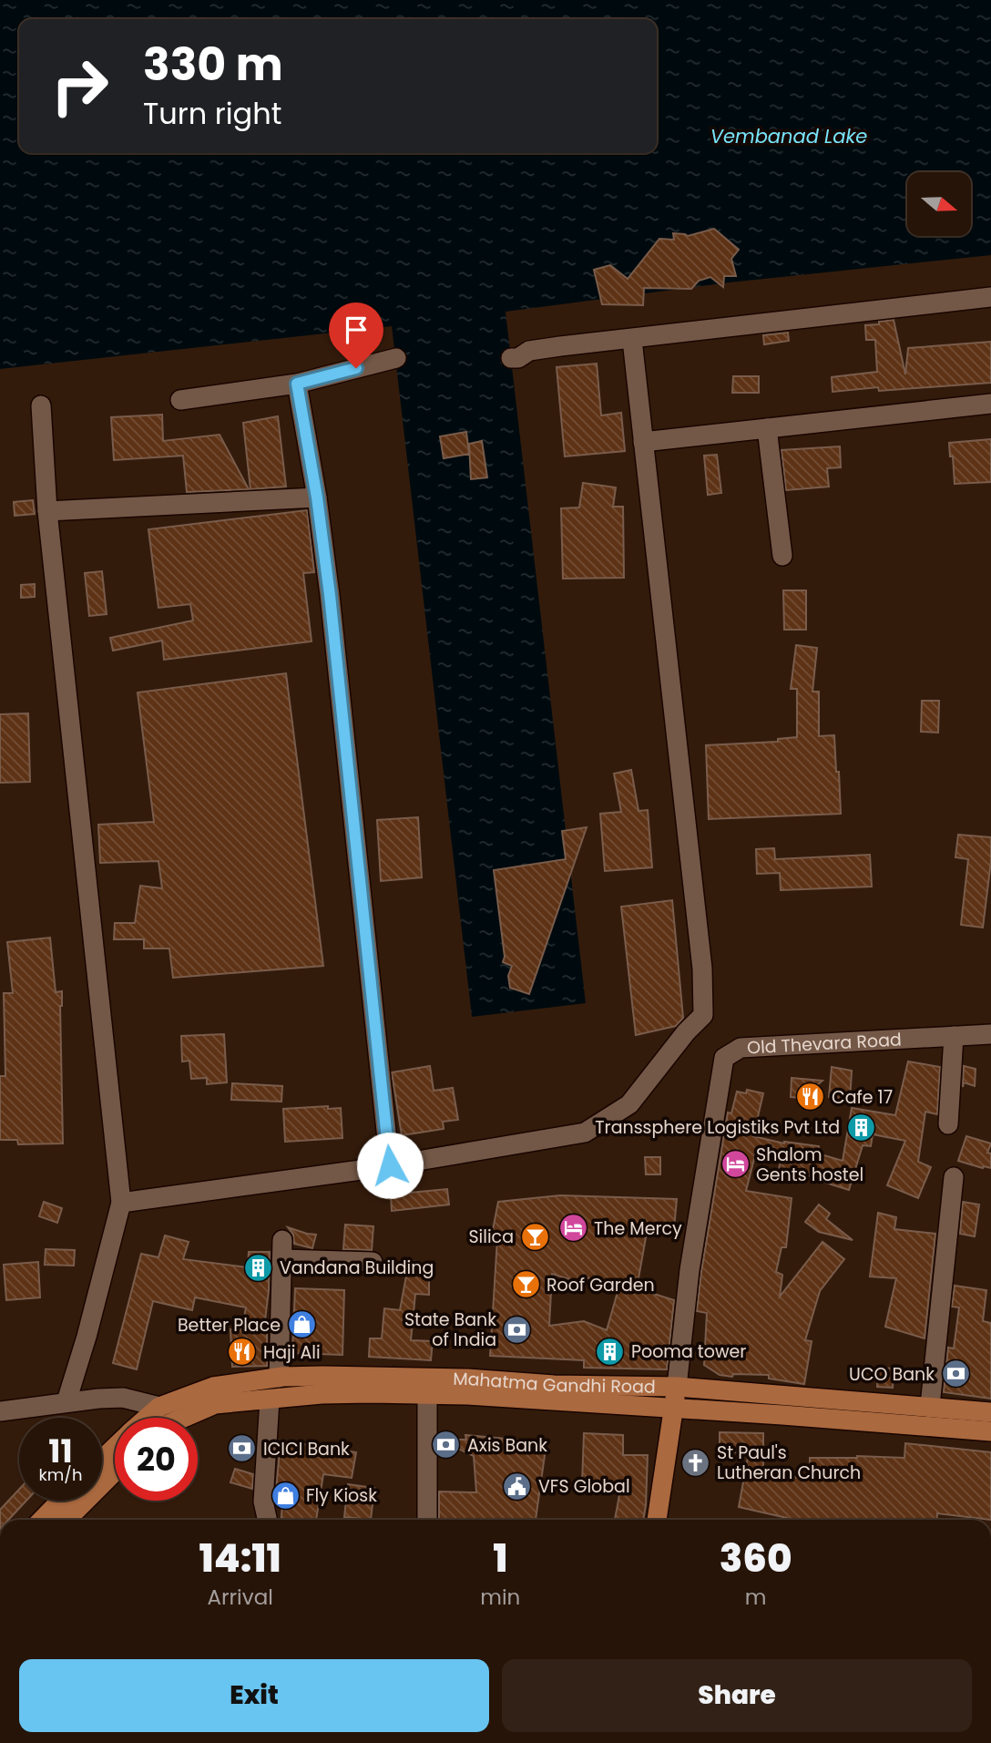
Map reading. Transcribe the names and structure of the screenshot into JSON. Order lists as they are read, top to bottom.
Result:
{
  "streets": {
    "main road": ["Mahatma Gandhi Road"],
    "street": ["Old Thevara Road"]
  },
  "crossings": [
    ["Old Thevara Road", "Mahatma Gandhi Road"]
  ],
  "water": ["Vembanad Lake"],
  "places": {
    "restaurant": ["Cafe 17", "Haji Ali"],
    "building": ["Transsphere Logistiks Pvt Ltd", "Vandana Building", "Pooma tower"],
    "hotel": ["Shalom Gents hostel", "The Mercy"],
    "bar": ["Silica", "Roof Garden"],
    "shop": ["Better Place", "Fly Kiosk"],
    "bank": [
      "State Bank of India",
      "UCO Bank",
      "Axis Bank",
      "ICICI Bank"
    ],
    "church": ["St Paul's Lutheran Church"],
    "public building": ["VFS Global"]
  },
  "north": "right",
  "page": {
    "turn": ["330 m", "Turn right"],
    "speed": "11 km/h",
    "limit": "20",
    "eta": [
      "14:11",
      "Arrival",
      "1",
      "min",
      "360",
      "m"
    ],
    "buttons": ["Exit", "Share"]
  }
}
